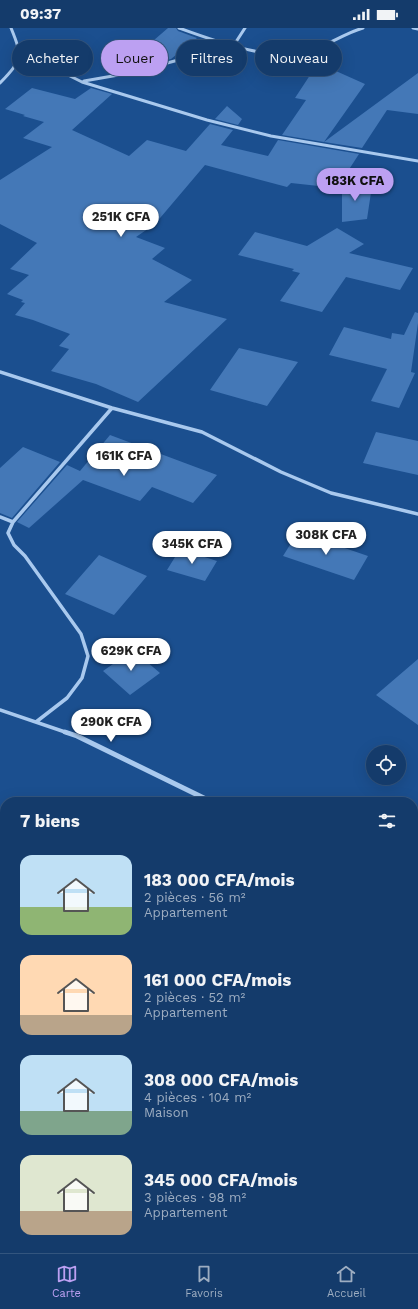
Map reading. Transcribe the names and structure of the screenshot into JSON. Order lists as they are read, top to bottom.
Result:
{
  "page": {
    "status": "09:37",
    "chip": [
      "Acheter",
      "Louer",
      "Filtres",
      "Nouveau"
    ],
    "price": [
      "183K CFA",
      "251K CFA",
      "161K CFA",
      "308K CFA",
      "345K CFA",
      "629K CFA",
      "290K CFA"
    ],
    "heading": "7 biens",
    "list": [
      {
        "name": "183 000 CFA/mois",
        "note": "2 pièces · 56 m² · Appartement"
      },
      {
        "name": "161 000 CFA/mois",
        "note": "2 pièces · 52 m² · Appartement"
      },
      {
        "name": "308 000 CFA/mois",
        "note": "4 pièces · 104 m² · Maison"
      },
      {
        "name": "345 000 CFA/mois",
        "note": "3 pièces · 98 m² · Appartement"
      }
    ],
    "tabs": ["Carte", "Favoris", "Accueil"]
  }
}
